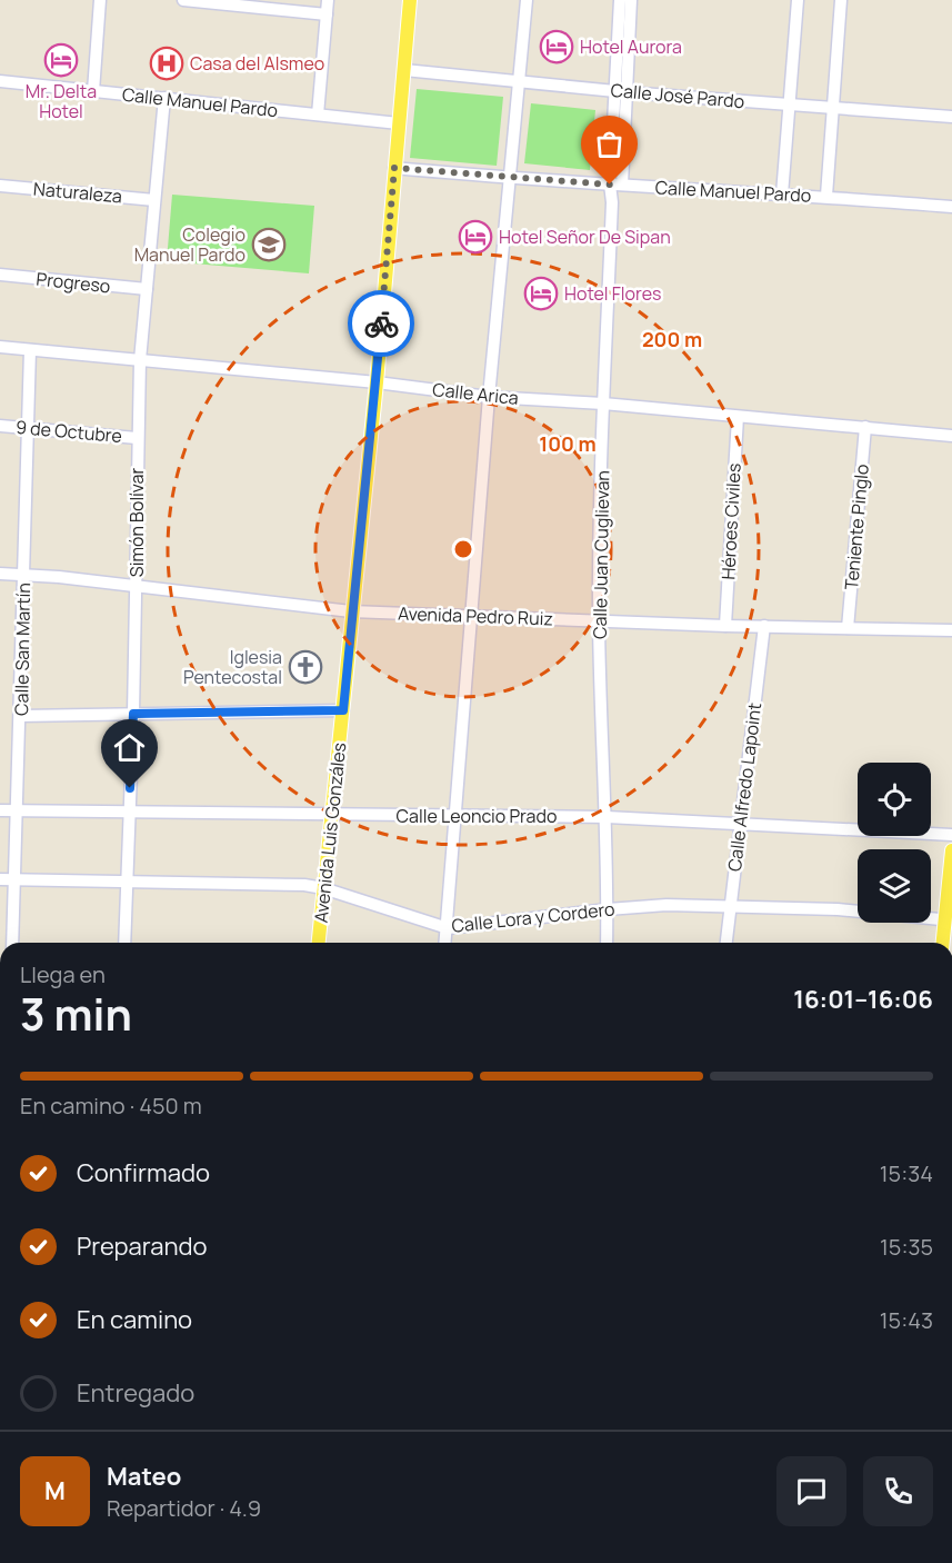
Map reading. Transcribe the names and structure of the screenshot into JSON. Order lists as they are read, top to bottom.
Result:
{
  "streets": {
    "main road": ["Avenida Luis Gonzáles"],
    "street": [
      "Calle José Pardo",
      "Calle Manuel Pardo",
      "Naturaleza",
      "Progreso",
      "Calle Arica",
      "9 de Octubre",
      "Héroes Civiles",
      "Simón Bolívar",
      "Teniente Pinglo",
      "Calle Juan Cuglievan",
      "Avenida Pedro Ruiz",
      "Calle San Martín",
      "Calle Alfredo Lapoint",
      "Calle Leoncio Prado",
      "Calle Lora y Cordero"
    ]
  },
  "crossings": [
    ["Calle José Pardo", "Calle Juan Cuglievan"],
    ["Calle José Pardo", "Avenida Luis Gonzáles"],
    ["Calle Manuel Pardo", "Simón Bolívar"],
    ["Calle Manuel Pardo", "Calle Juan Cuglievan"],
    ["Calle Manuel Pardo", "Avenida Luis Gonzáles"],
    ["Naturaleza", "Simón Bolívar"],
    ["Progreso", "Simón Bolívar"],
    ["Calle Arica", "Héroes Civiles"],
    ["Calle Arica", "Simón Bolívar"],
    ["Calle Arica", "Teniente Pinglo"],
    ["Calle Arica", "Calle Juan Cuglievan"],
    ["Calle Arica", "Calle San Martín"],
    ["Calle Arica", "Avenida Luis Gonzáles"],
    ["9 de Octubre", "Simón Bolívar"],
    ["9 de Octubre", "Calle San Martín"],
    ["Héroes Civiles", "Avenida Pedro Ruiz"],
    ["Simón Bolívar", "Avenida Pedro Ruiz"],
    ["Simón Bolívar", "Calle Leoncio Prado"],
    ["Simón Bolívar", "Calle Lora y Cordero"],
    ["Teniente Pinglo", "Avenida Pedro Ruiz"],
    ["Calle Juan Cuglievan", "Avenida Pedro Ruiz"],
    ["Calle Juan Cuglievan", "Calle Leoncio Prado"],
    ["Calle Juan Cuglievan", "Calle Lora y Cordero"],
    ["Avenida Pedro Ruiz", "Calle San Martín"],
    ["Avenida Pedro Ruiz", "Calle Alfredo Lapoint"],
    ["Avenida Pedro Ruiz", "Avenida Luis Gonzáles"],
    ["Calle San Martín", "Calle Leoncio Prado"],
    ["Calle San Martín", "Calle Lora y Cordero"],
    ["Calle Alfredo Lapoint", "Calle Leoncio Prado"],
    ["Calle Alfredo Lapoint", "Calle Lora y Cordero"],
    ["Calle Leoncio Prado", "Avenida Luis Gonzáles"],
    ["Avenida Luis Gonzáles", "Calle Lora y Cordero"]
  ],
  "places": {
    "hotel": [
      "Hotel Aurora",
      "Mr. Delta Hotel",
      "Hotel Señor De Sipan",
      "Hotel Flores"
    ],
    "hospital": ["Casa del Alsmeo"],
    "school or university": ["Colegio Manuel Pardo"],
    "church": ["Iglesia Pentecostal"]
  },
  "page": {
    "heading": ["3 min", "Llega en", "16:01–16:06"],
    "panel": ["Mateo", "Repartidor · 4.9"],
    "bar": "En camino · 450 m",
    "list": [
      ["Confirmado", "15:34"],
      ["Preparando", "15:35"],
      ["En camino", "15:43"],
      "Entregado"
    ],
    "round": "M"
  },
  "rings": ["200 m", "100 m"]
}
